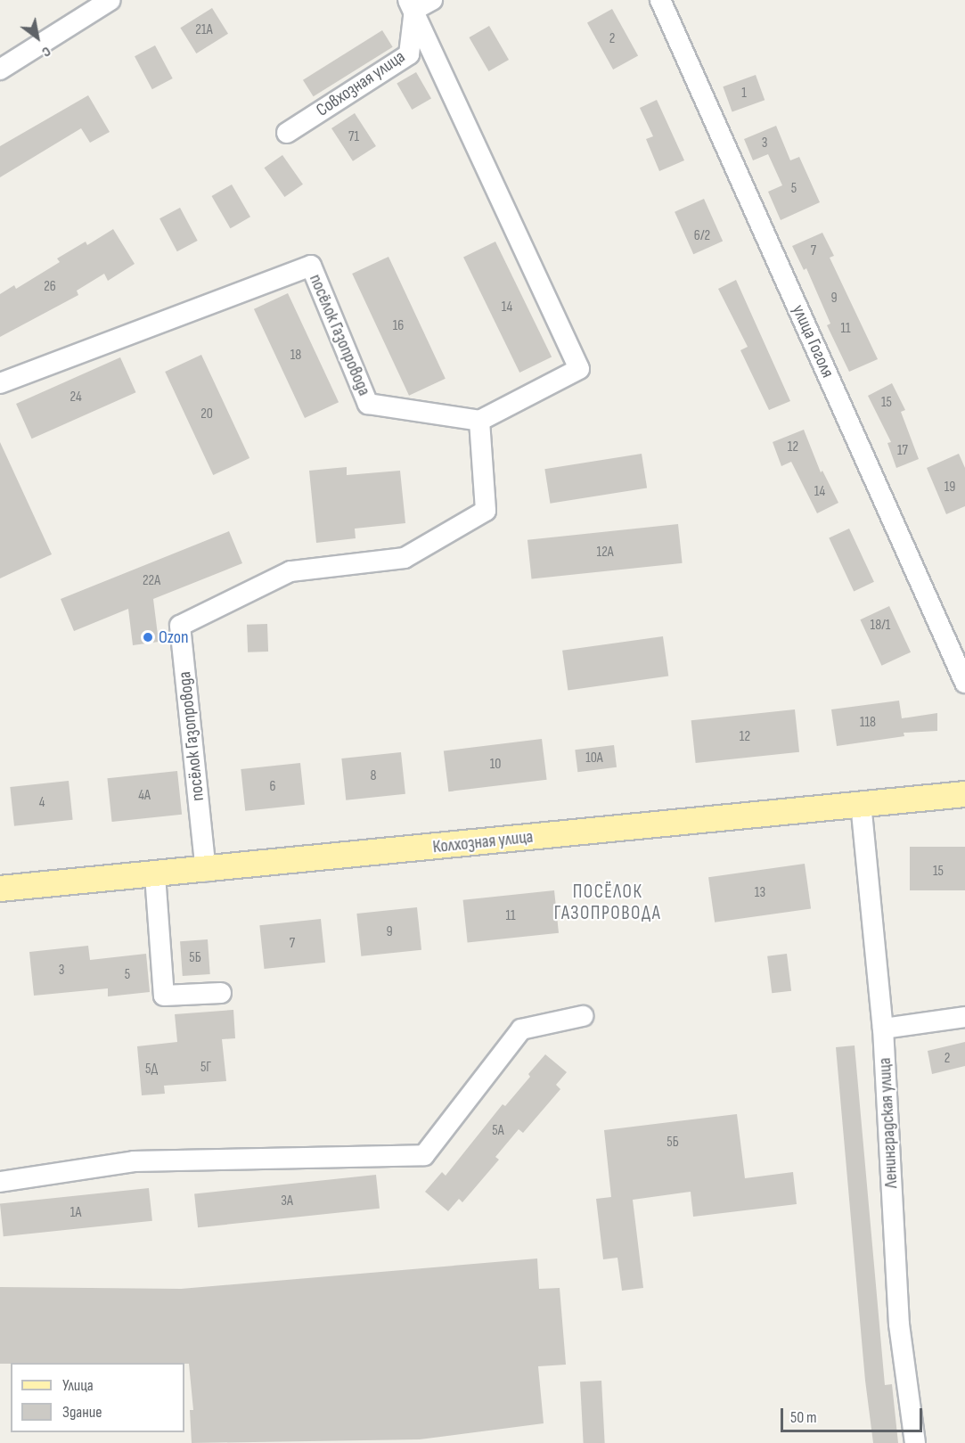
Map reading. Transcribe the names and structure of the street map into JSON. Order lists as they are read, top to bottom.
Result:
{
  "streets": {
    "main road": ["Колхозная улица"],
    "street": [
      "Совхозная улица",
      "посёлок Газопровода",
      "улица Гоголя",
      "Ленинградская улица"
    ]
  },
  "crossings": [
    ["посёлок Газопровода", "Колхозная улица"],
    ["Колхозная улица", "Ленинградская улица"]
  ],
  "districts": ["ПОСЁЛОК ГАЗОПРОВОДА"],
  "places": ["Ozon"],
  "house_numbers": [
    "21А",
    "2",
    "1",
    "71",
    "3",
    "5",
    "6/2",
    "7",
    "26",
    "9",
    "14",
    "16",
    "11",
    "18",
    "24",
    "15",
    "20",
    "12",
    "17",
    "19",
    "14",
    "12А",
    "22А",
    "18/1",
    "118",
    "12",
    "10А",
    "10",
    "8",
    "6",
    "4А",
    "4",
    "15",
    "13",
    "11",
    "9",
    "7",
    "5Б",
    "3",
    "5",
    "2",
    "5Г",
    "5Д",
    "5А",
    "5Б",
    "3А",
    "1А"
  ],
  "legend": ["Улица", "Здание"],
  "scale_bar": "50 m",
  "north": "bottom right"
}
